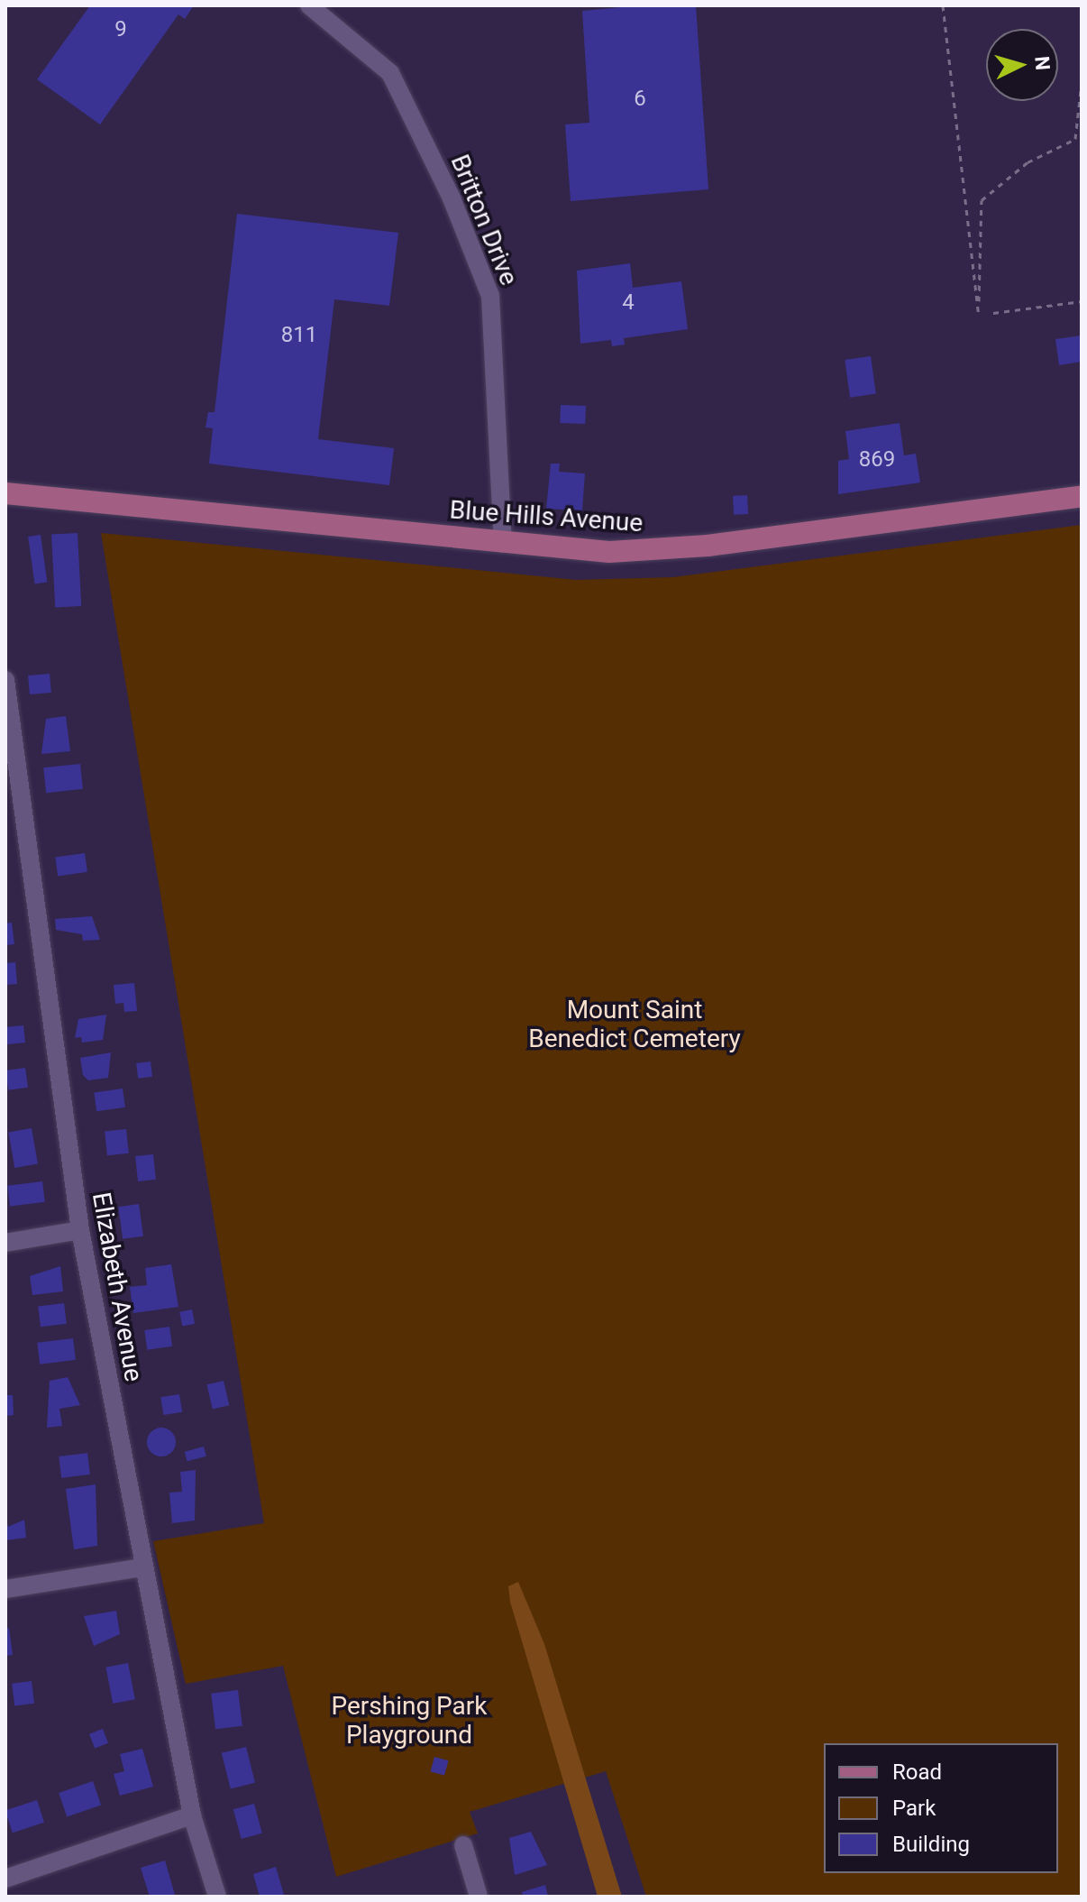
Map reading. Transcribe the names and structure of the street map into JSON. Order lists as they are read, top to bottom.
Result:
{
  "streets": {
    "main road": ["Blue Hills Avenue"],
    "street": ["Britton Drive", "Elizabeth Avenue"]
  },
  "crossings": [
    ["Britton Drive", "Blue Hills Avenue"]
  ],
  "parks": ["Mount Saint Benedict Cemetery", "Pershing Park Playground"],
  "house_numbers": [
    "9",
    "6",
    "4",
    "811",
    "869"
  ],
  "legend": ["Road", "Park", "Building"],
  "north": "right"
}
